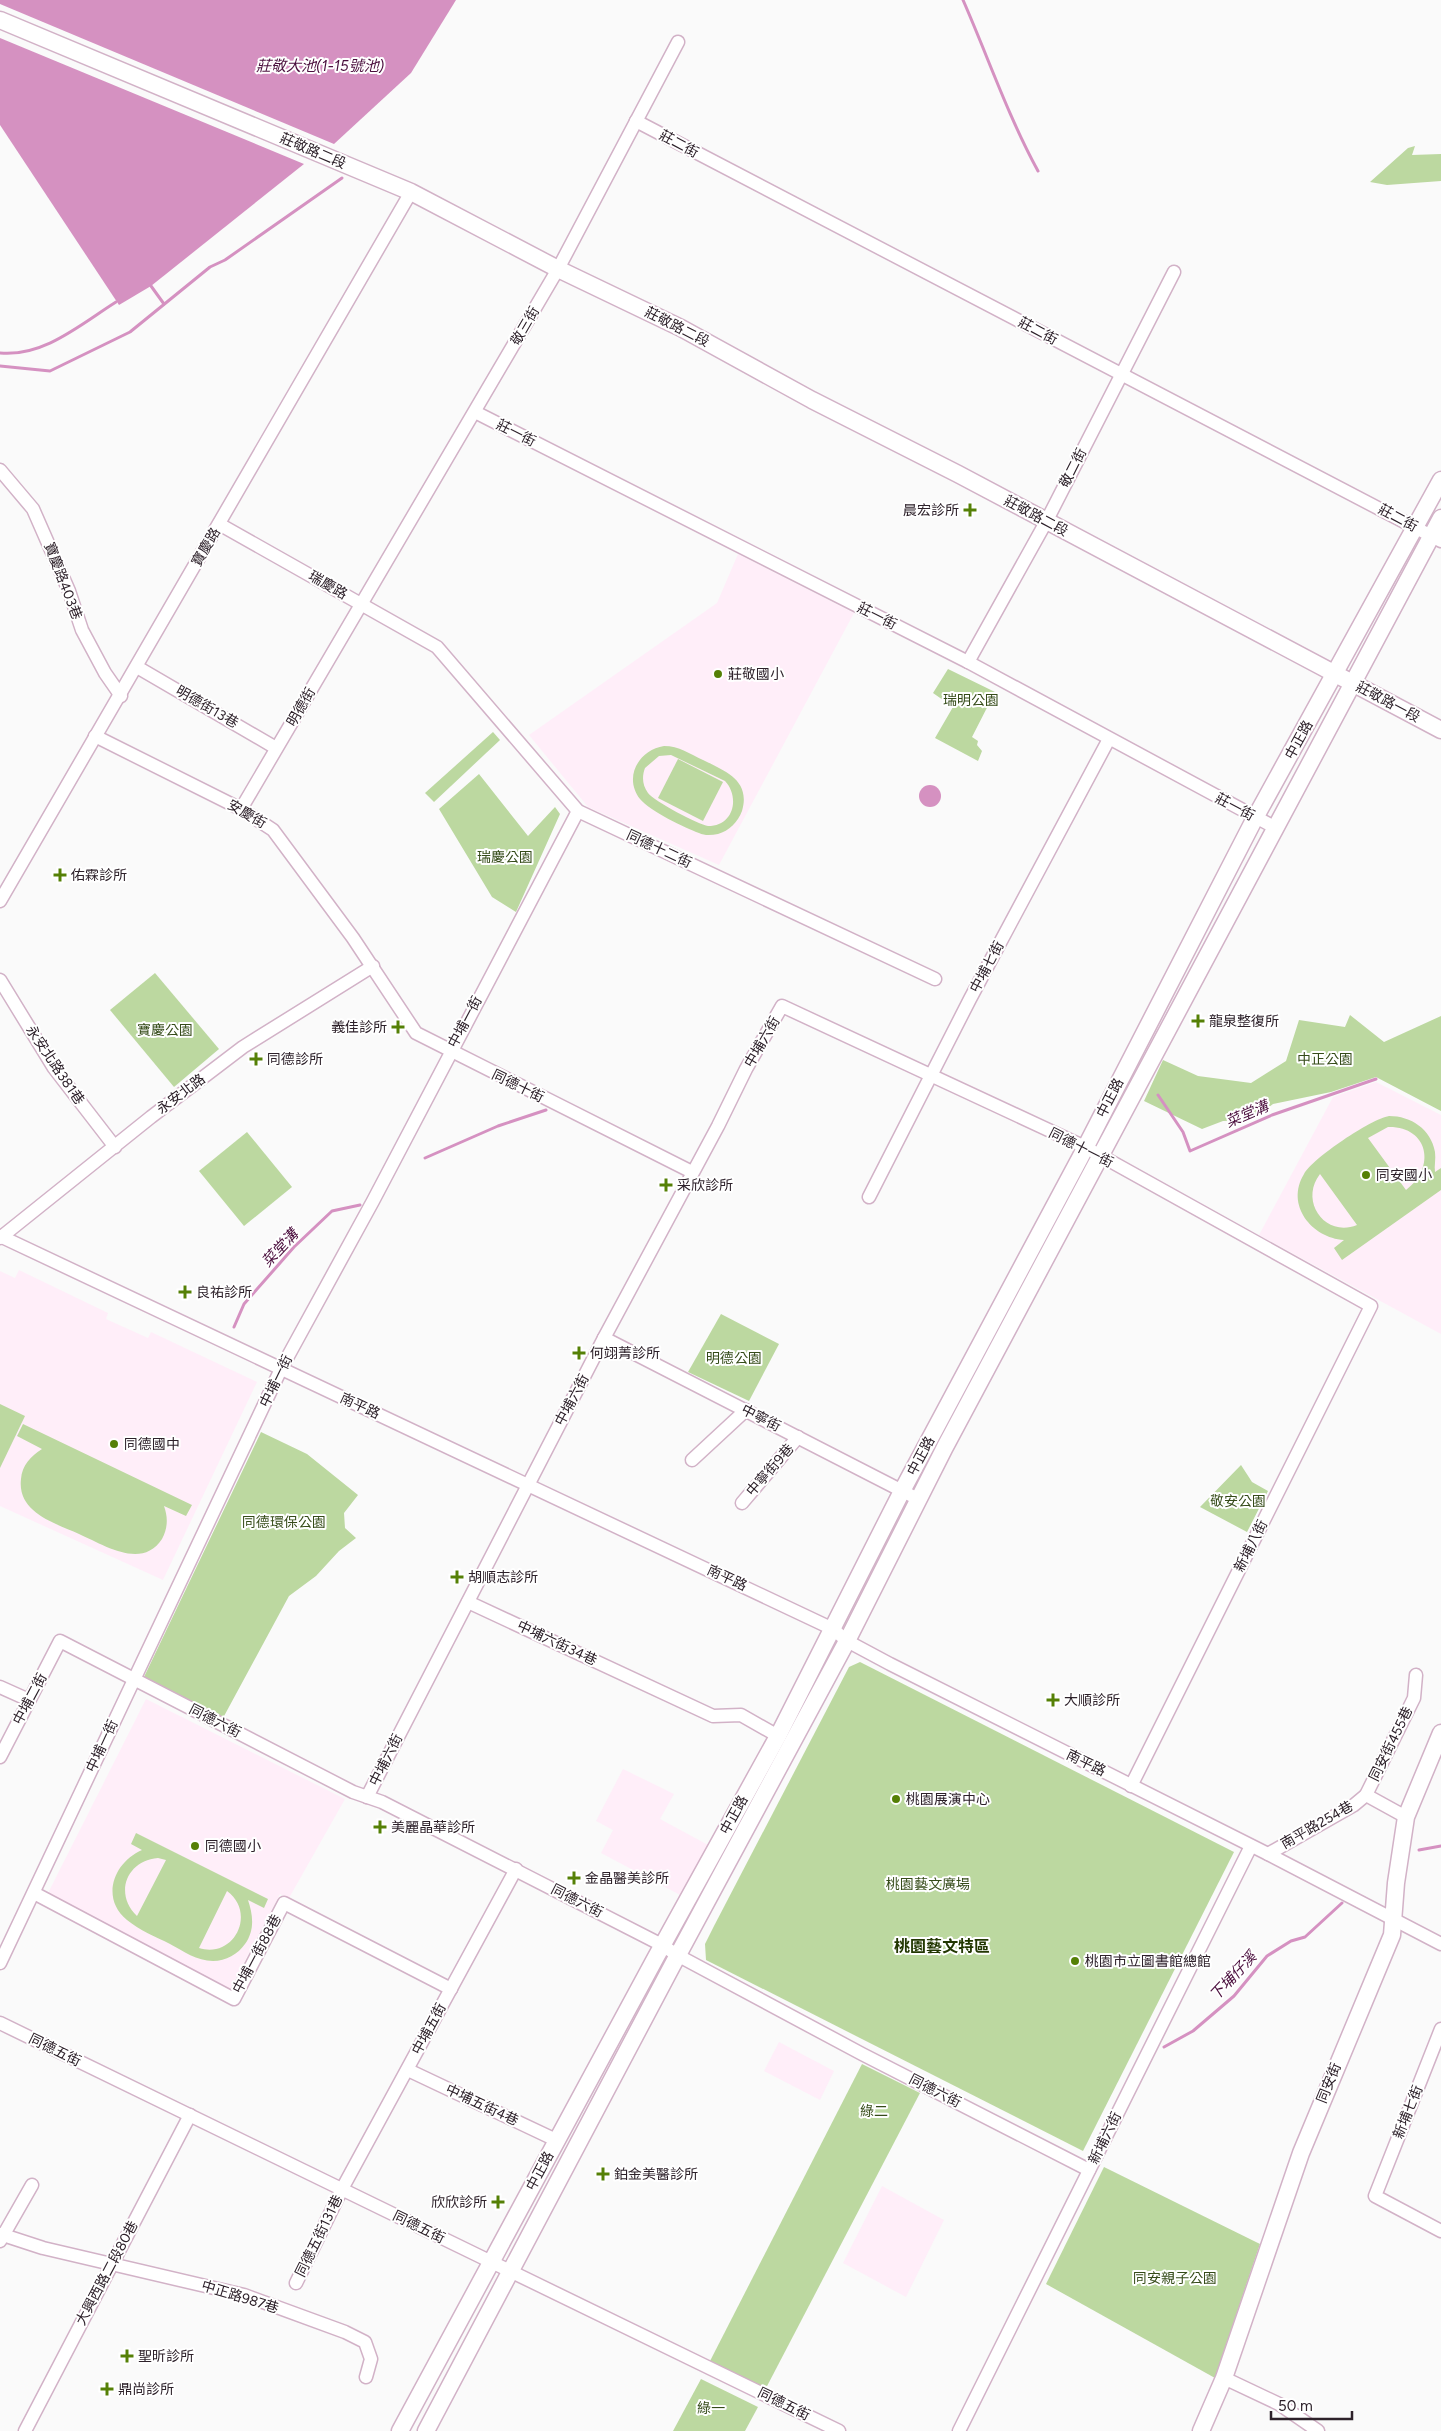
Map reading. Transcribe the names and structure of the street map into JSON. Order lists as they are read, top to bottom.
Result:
{
  "streets": {
    "street": [
      "莊二街",
      "莊敬路二段",
      "敬三街",
      "莊一街",
      "敬二街",
      "寶慶路",
      "寶慶路403巷",
      "瑞慶路",
      "莊敬路一段",
      "明德街13巷",
      "明德街",
      "中正路",
      "安慶街",
      "同德十二街",
      "中埔七街",
      "中埔一街",
      "中埔六街",
      "永安北路381巷",
      "同德十街",
      "永安北路",
      "同德十一街",
      "南平路",
      "中寧街",
      "中寧街9巷",
      "新埔八街",
      "中埔六街34巷",
      "中埔二街",
      "同德六街",
      "同安街455巷",
      "南平路254巷",
      "中埔一街88巷",
      "中埔五街",
      "同德五街",
      "同安街",
      "中埔五街4巷",
      "新埔七街",
      "新埔六街",
      "同德五街131巷",
      "大興西路二段80巷",
      "中正路987巷"
    ]
  },
  "crossings": [
    ["莊二街", "敬三街"],
    ["莊二街", "敬二街"],
    ["莊二街", "中正路"],
    ["莊敬路二段", "敬三街"],
    ["莊敬路二段", "敬二街"],
    ["莊敬路二段", "寶慶路"],
    ["莊敬路二段", "莊敬路一段"],
    ["莊敬路二段", "中正路"],
    ["敬三街", "莊一街"],
    ["敬三街", "瑞慶路"],
    ["敬三街", "明德街"],
    ["莊一街", "敬二街"],
    ["莊一街", "中正路"],
    ["莊一街", "中埔七街"],
    ["寶慶路", "寶慶路403巷"],
    ["寶慶路", "瑞慶路"],
    ["寶慶路", "明德街13巷"],
    ["寶慶路", "安慶街"],
    ["瑞慶路", "明德街"],
    ["瑞慶路", "同德十二街"],
    ["莊敬路一段", "中正路"],
    ["明德街13巷", "明德街"],
    ["明德街", "安慶街"],
    ["中正路", "同德十一街"],
    ["中正路", "南平路"],
    ["中正路", "中寧街"],
    ["中正路", "中埔六街34巷"],
    ["中正路", "同德六街"],
    ["中正路", "同德五街"],
    ["中正路", "中埔五街4巷"],
    ["安慶街", "同德十街"],
    ["安慶街", "永安北路"],
    ["同德十二街", "中埔一街"],
    ["中埔七街", "同德十一街"],
    ["中埔一街", "同德十街"],
    ["中埔一街", "南平路"],
    ["中埔一街", "同德六街"],
    ["中埔一街", "中埔一街88巷"],
    ["中埔六街", "同德十街"],
    ["中埔六街", "同德十一街"],
    ["中埔六街", "南平路"],
    ["中埔六街", "中寧街"],
    ["中埔六街", "中埔六街34巷"],
    ["中埔六街", "同德六街"],
    ["永安北路381巷", "永安北路"],
    ["同德十街", "永安北路"],
    ["永安北路", "南平路"],
    ["同德十一街", "新埔八街"],
    ["南平路", "新埔八街"],
    ["南平路", "南平路254巷"],
    ["南平路", "同安街"],
    ["南平路", "新埔六街"],
    ["中寧街", "中寧街9巷"],
    ["中埔二街", "同德六街"],
    ["同德六街", "中埔五街"],
    ["同德六街", "新埔六街"],
    ["同安街455巷", "南平路254巷"],
    ["同安街455巷", "同安街"],
    ["中埔一街88巷", "中埔五街"],
    ["中埔五街", "同德五街"],
    ["中埔五街", "中埔五街4巷"],
    ["中埔五街", "同德五街131巷"],
    ["同德五街", "同德五街131巷"],
    ["同德五街", "大興西路二段80巷"],
    ["大興西路二段80巷", "中正路987巷"]
  ],
  "districts": ["桃園藝文特區"],
  "water": ["莊敬大池(1-15號池)", "菜堂溝", "下埔仔溪"],
  "parks": [
    "瑞明公園",
    "瑞慶公園",
    "寶慶公園",
    "中正公園",
    "明德公園",
    "敬安公園",
    "同德環保公園",
    "桃園藝文廣場",
    "綠二",
    "同安親子公園",
    "綠一"
  ],
  "places": {
    "health": [
      "晨宏診所",
      "佑霖診所",
      "龍泉整復所",
      "義佳診所",
      "同德診所",
      "采欣診所",
      "良祐診所",
      "何翊菁診所",
      "胡順志診所",
      "大順診所",
      "美麗晶華診所",
      "金晶醫美診所",
      "鉑金美醫診所",
      "欣欣診所",
      "聖昕診所",
      "鼎尚診所"
    ],
    "other": [
      "莊敬國小",
      "同安國小",
      "同德國中",
      "桃園展演中心",
      "同德國小",
      "桃園市立圖書館總館"
    ]
  },
  "scale_bar": "50 m"
}
